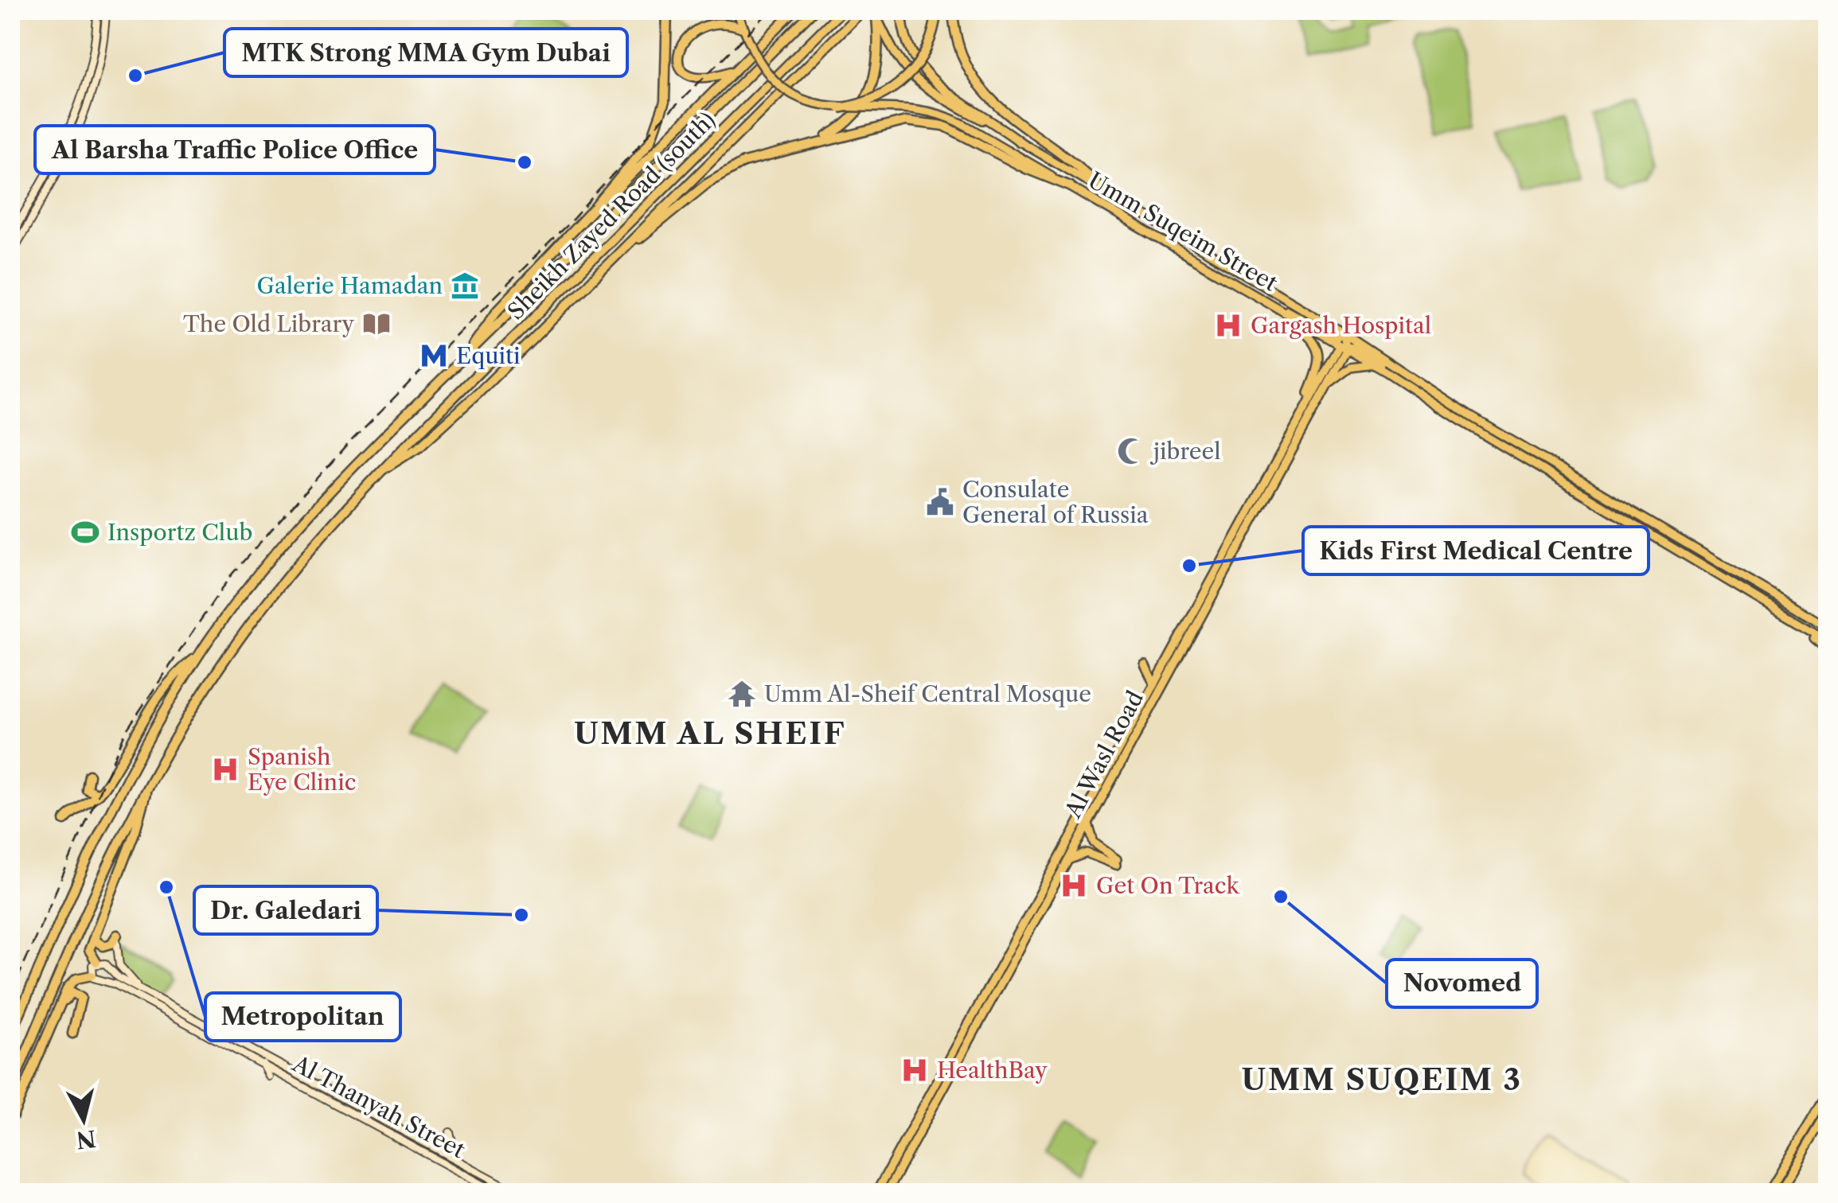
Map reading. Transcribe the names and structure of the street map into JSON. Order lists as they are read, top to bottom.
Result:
{
  "streets": {
    "highway": ["Sheikh Zayed Road (south)"],
    "main road": ["Umm Suqeim Street", "Al Wasl Road", "Al Thanyah Street"]
  },
  "crossings": [
    ["Umm Suqeim Street", "Al Wasl Road"]
  ],
  "districts": ["UMM AL SHEIF", "UMM SUQEIM 3"],
  "places": {
    "other": [
      "MTK Strong MMA Gym Dubai",
      "Al Barsha Traffic Police Office",
      "Kids First Medical Centre",
      "Metropolitan",
      "Novomed",
      "Dr. Galedari"
    ],
    "museum": ["Galerie Hamadan"],
    "library": ["The Old Library"],
    "hospital": [
      "Gargash Hospital",
      "Spanish Eye Clinic",
      "Get On Track",
      "HealthBay"
    ],
    "metro station": ["Equiti"],
    "mosque": ["jibreel"],
    "public building": ["Consulate General of Russia"],
    "sports": ["Insportz Club"],
    "temple": ["Umm Al-Sheif Central Mosque"]
  },
  "north": "bottom"
}
